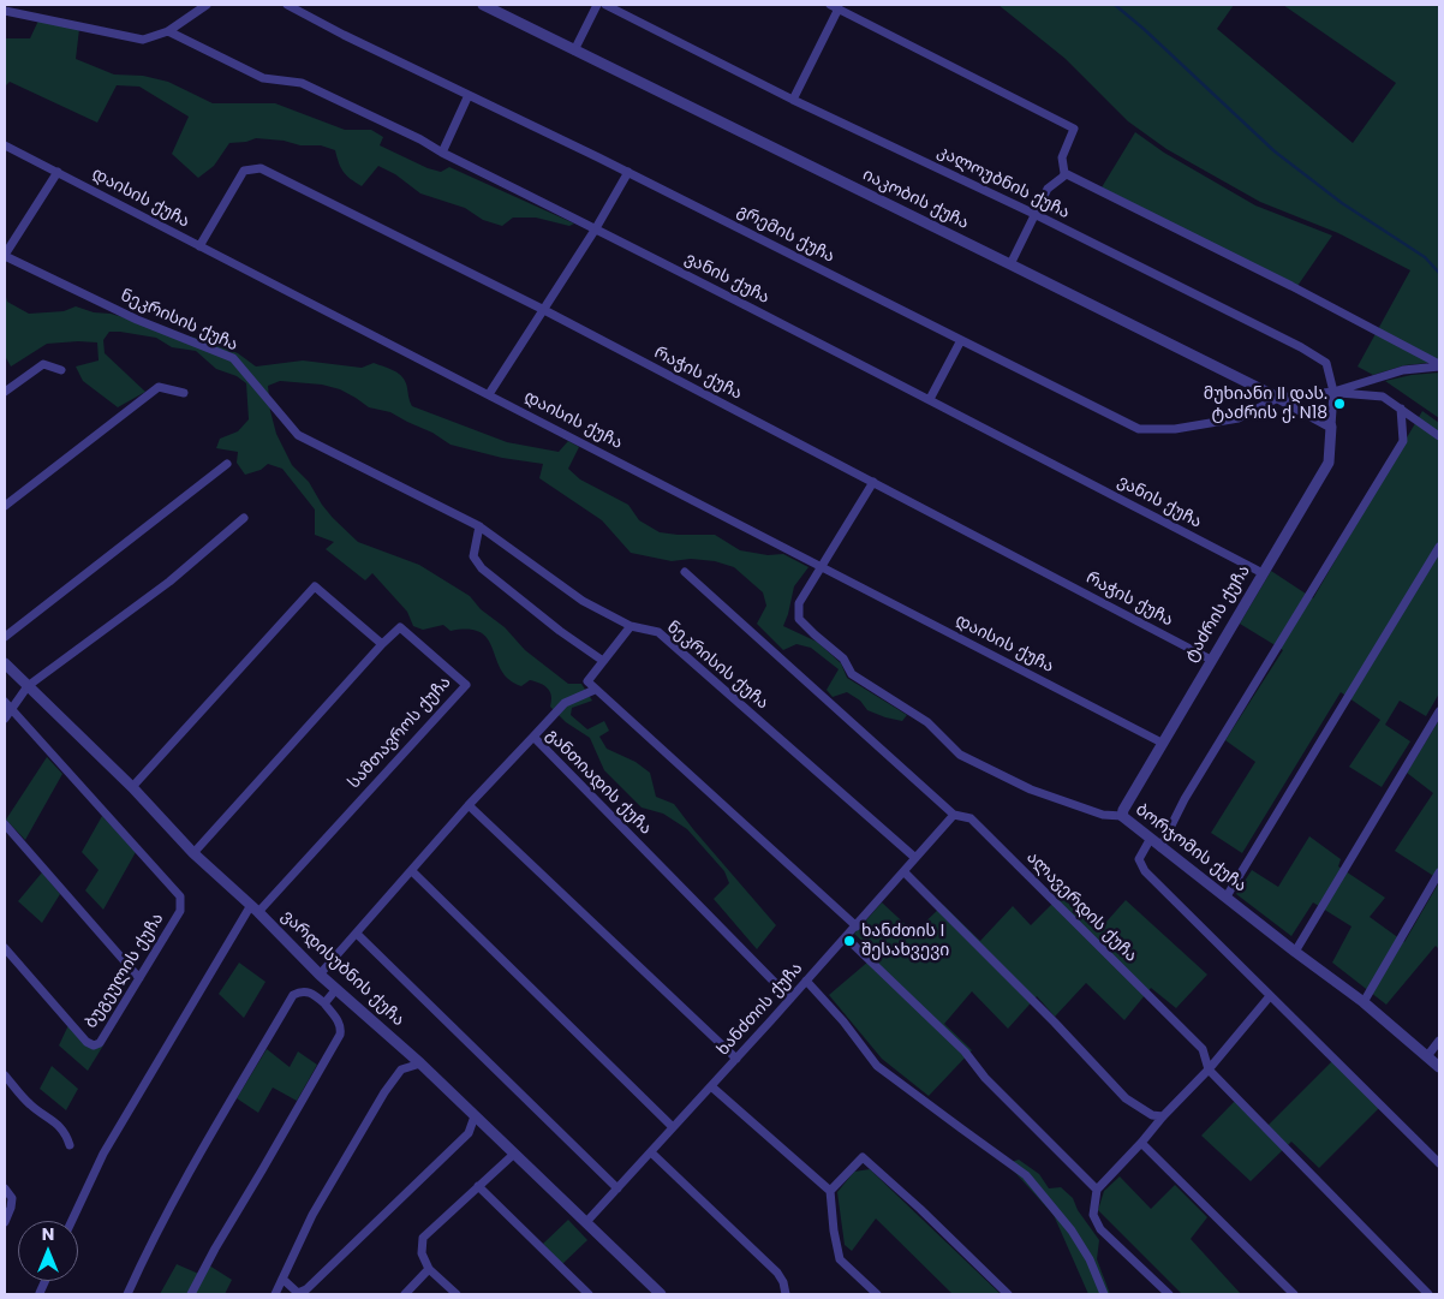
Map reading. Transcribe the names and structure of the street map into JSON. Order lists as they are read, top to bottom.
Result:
{
  "streets": {
    "street": [
      "კალოუბნის ქუჩა",
      "დაისის ქუჩა",
      "იაკობის ქუჩა",
      "გრემის ქუჩა",
      "ვანის ქუჩა",
      "ნეკრისის ქუჩა",
      "რაჭის ქუჩა",
      "ტაძრის ქუჩა",
      "სამთავროს ქუჩა",
      "განთიადის ქუჩა",
      "ბორჯომის ქუჩა",
      "ალავერდის ქუჩა",
      "ვარდისუბნის ქუჩა",
      "ბუგეულის ქუჩა",
      "ხანძთის ქუჩა"
    ]
  },
  "crossings": [
    ["კალოუბნის ქუჩა", "იაკობის ქუჩა"],
    ["კალოუბნის ქუჩა", "ტაძრის ქუჩა"],
    ["დაისის ქუჩა", "რაჭის ქუჩა"],
    ["დაისის ქუჩა", "ტაძრის ქუჩა"],
    ["დაისის ქუჩა", "ბორჯომის ქუჩა"],
    ["იაკობის ქუჩა", "გრემის ქუჩა"],
    ["იაკობის ქუჩა", "ტაძრის ქუჩა"],
    ["ვანის ქუჩა", "ტაძრის ქუჩა"],
    ["ნეკრისის ქუჩა", "ხანძთის ქუჩა"],
    ["რაჭის ქუჩა", "ტაძრის ქუჩა"],
    ["რაჭის ქუჩა", "ბორჯომის ქუჩა"],
    ["ტაძრის ქუჩა", "ბორჯომის ქუჩა"],
    ["სამთავროს ქუჩა", "ვარდისუბნის ქუჩა"],
    ["განთიადის ქუჩა", "ვარდისუბნის ქუჩა"],
    ["განთიადის ქუჩა", "ხანძთის ქუჩა"],
    ["ალავერდის ქუჩა", "ხანძთის ქუჩა"],
    ["ვარდისუბნის ქუჩა", "ხანძთის ქუჩა"]
  ],
  "places": ["მუხიანი II დას. ტაძრის ქ. N18", "ხანძთის I შესახვევი"],
  "north": "top"
}
